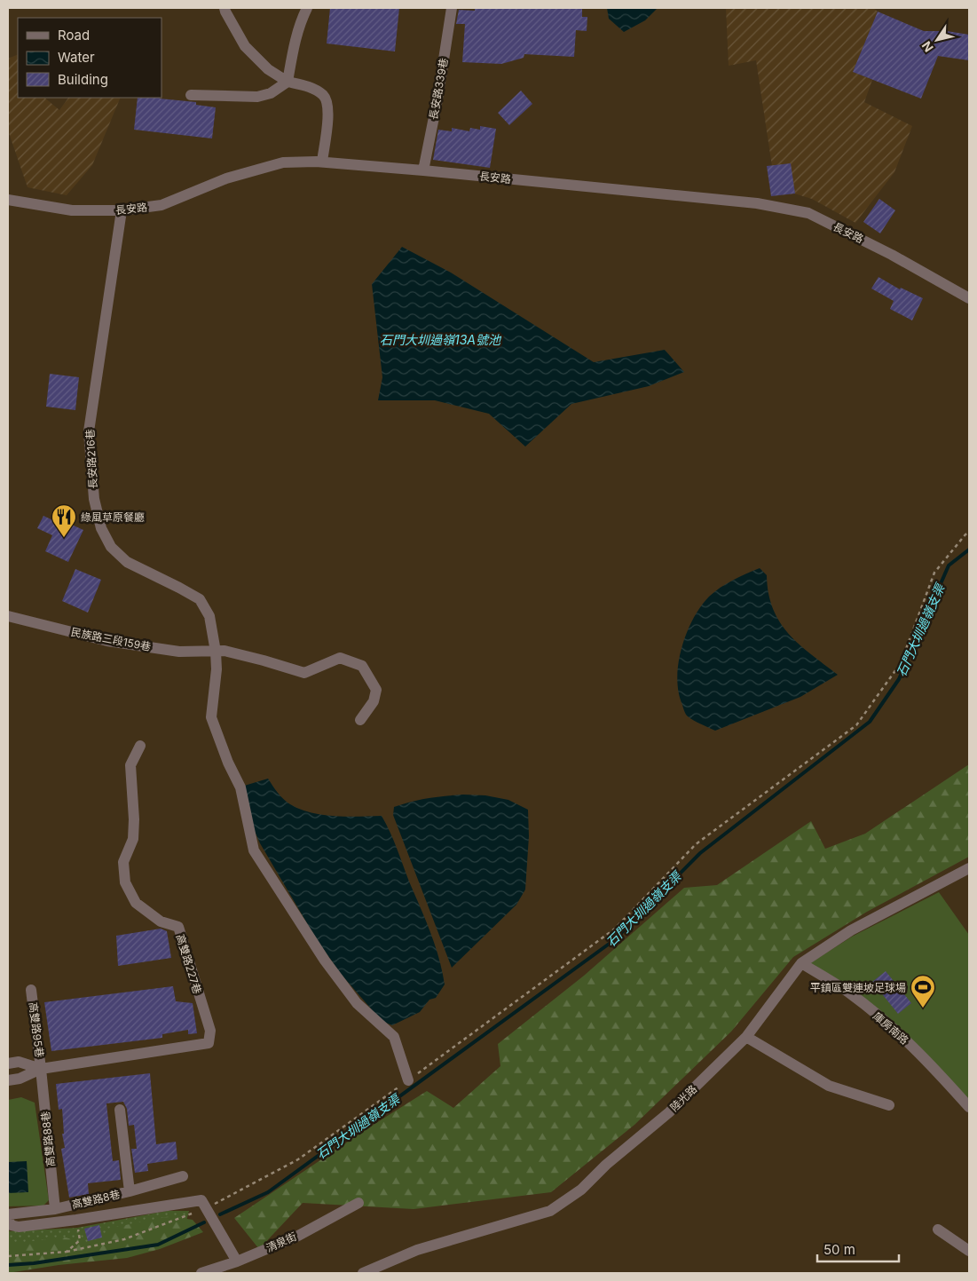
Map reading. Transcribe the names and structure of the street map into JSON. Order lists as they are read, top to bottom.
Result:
{
  "streets": {
    "street": [
      "長安路339巷",
      "長安路",
      "長安路216巷",
      "民族路三段159巷",
      "高雙路227巷",
      "庫房南路",
      "高雙路95巷",
      "陸光路",
      "高雙路88巷",
      "高雙路8巷",
      "清泉街"
    ]
  },
  "crossings": [
    ["長安路339巷", "長安路"],
    ["長安路", "長安路216巷"],
    ["長安路216巷", "民族路三段159巷"],
    ["高雙路227巷", "高雙路95巷"],
    ["高雙路227巷", "高雙路88巷"],
    ["庫房南路", "陸光路"],
    ["高雙路95巷", "高雙路88巷"],
    ["高雙路88巷", "高雙路8巷"]
  ],
  "water": ["石門大圳過嶺13A號池", "石門大圳過嶺支渠"],
  "places": {
    "restaurant": ["綠風草原餐廳"],
    "sports": ["平鎮區雙連坡足球場"]
  },
  "legend": ["Road", "Water", "Building"],
  "scale_bar": "50 m",
  "north": "bottom left"
}
